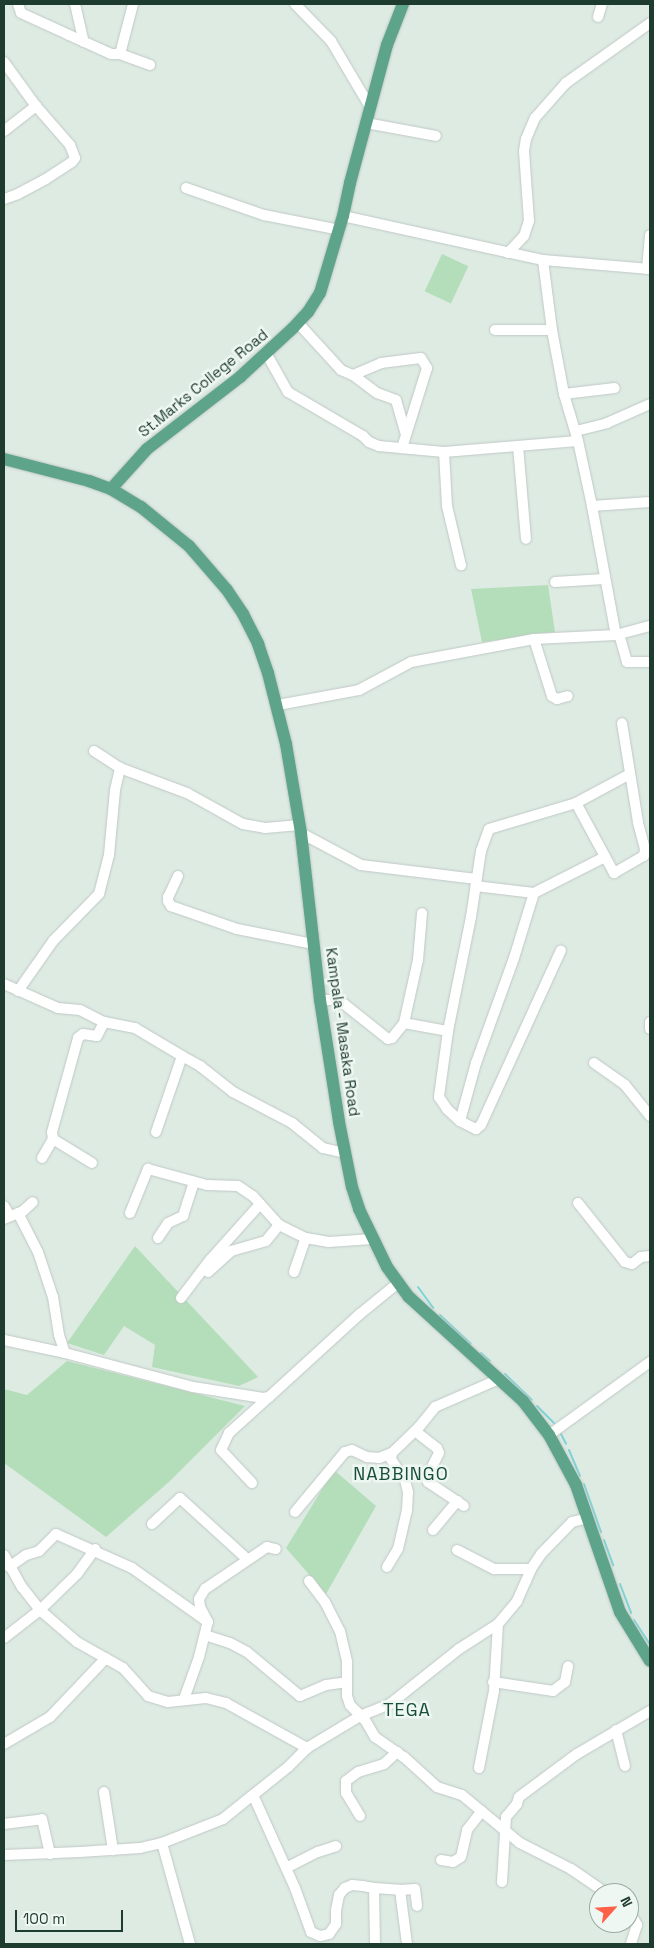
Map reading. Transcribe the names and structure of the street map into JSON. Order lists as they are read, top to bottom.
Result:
{
  "streets": {
    "main road": ["St.Marks College Road", "Kampala - Masaka Road"]
  },
  "crossings": [
    ["St.Marks College Road", "Kampala - Masaka Road"]
  ],
  "districts": ["NABBINGO", "TEGA"],
  "scale_bar": "100 m",
  "north": "top right"
}
